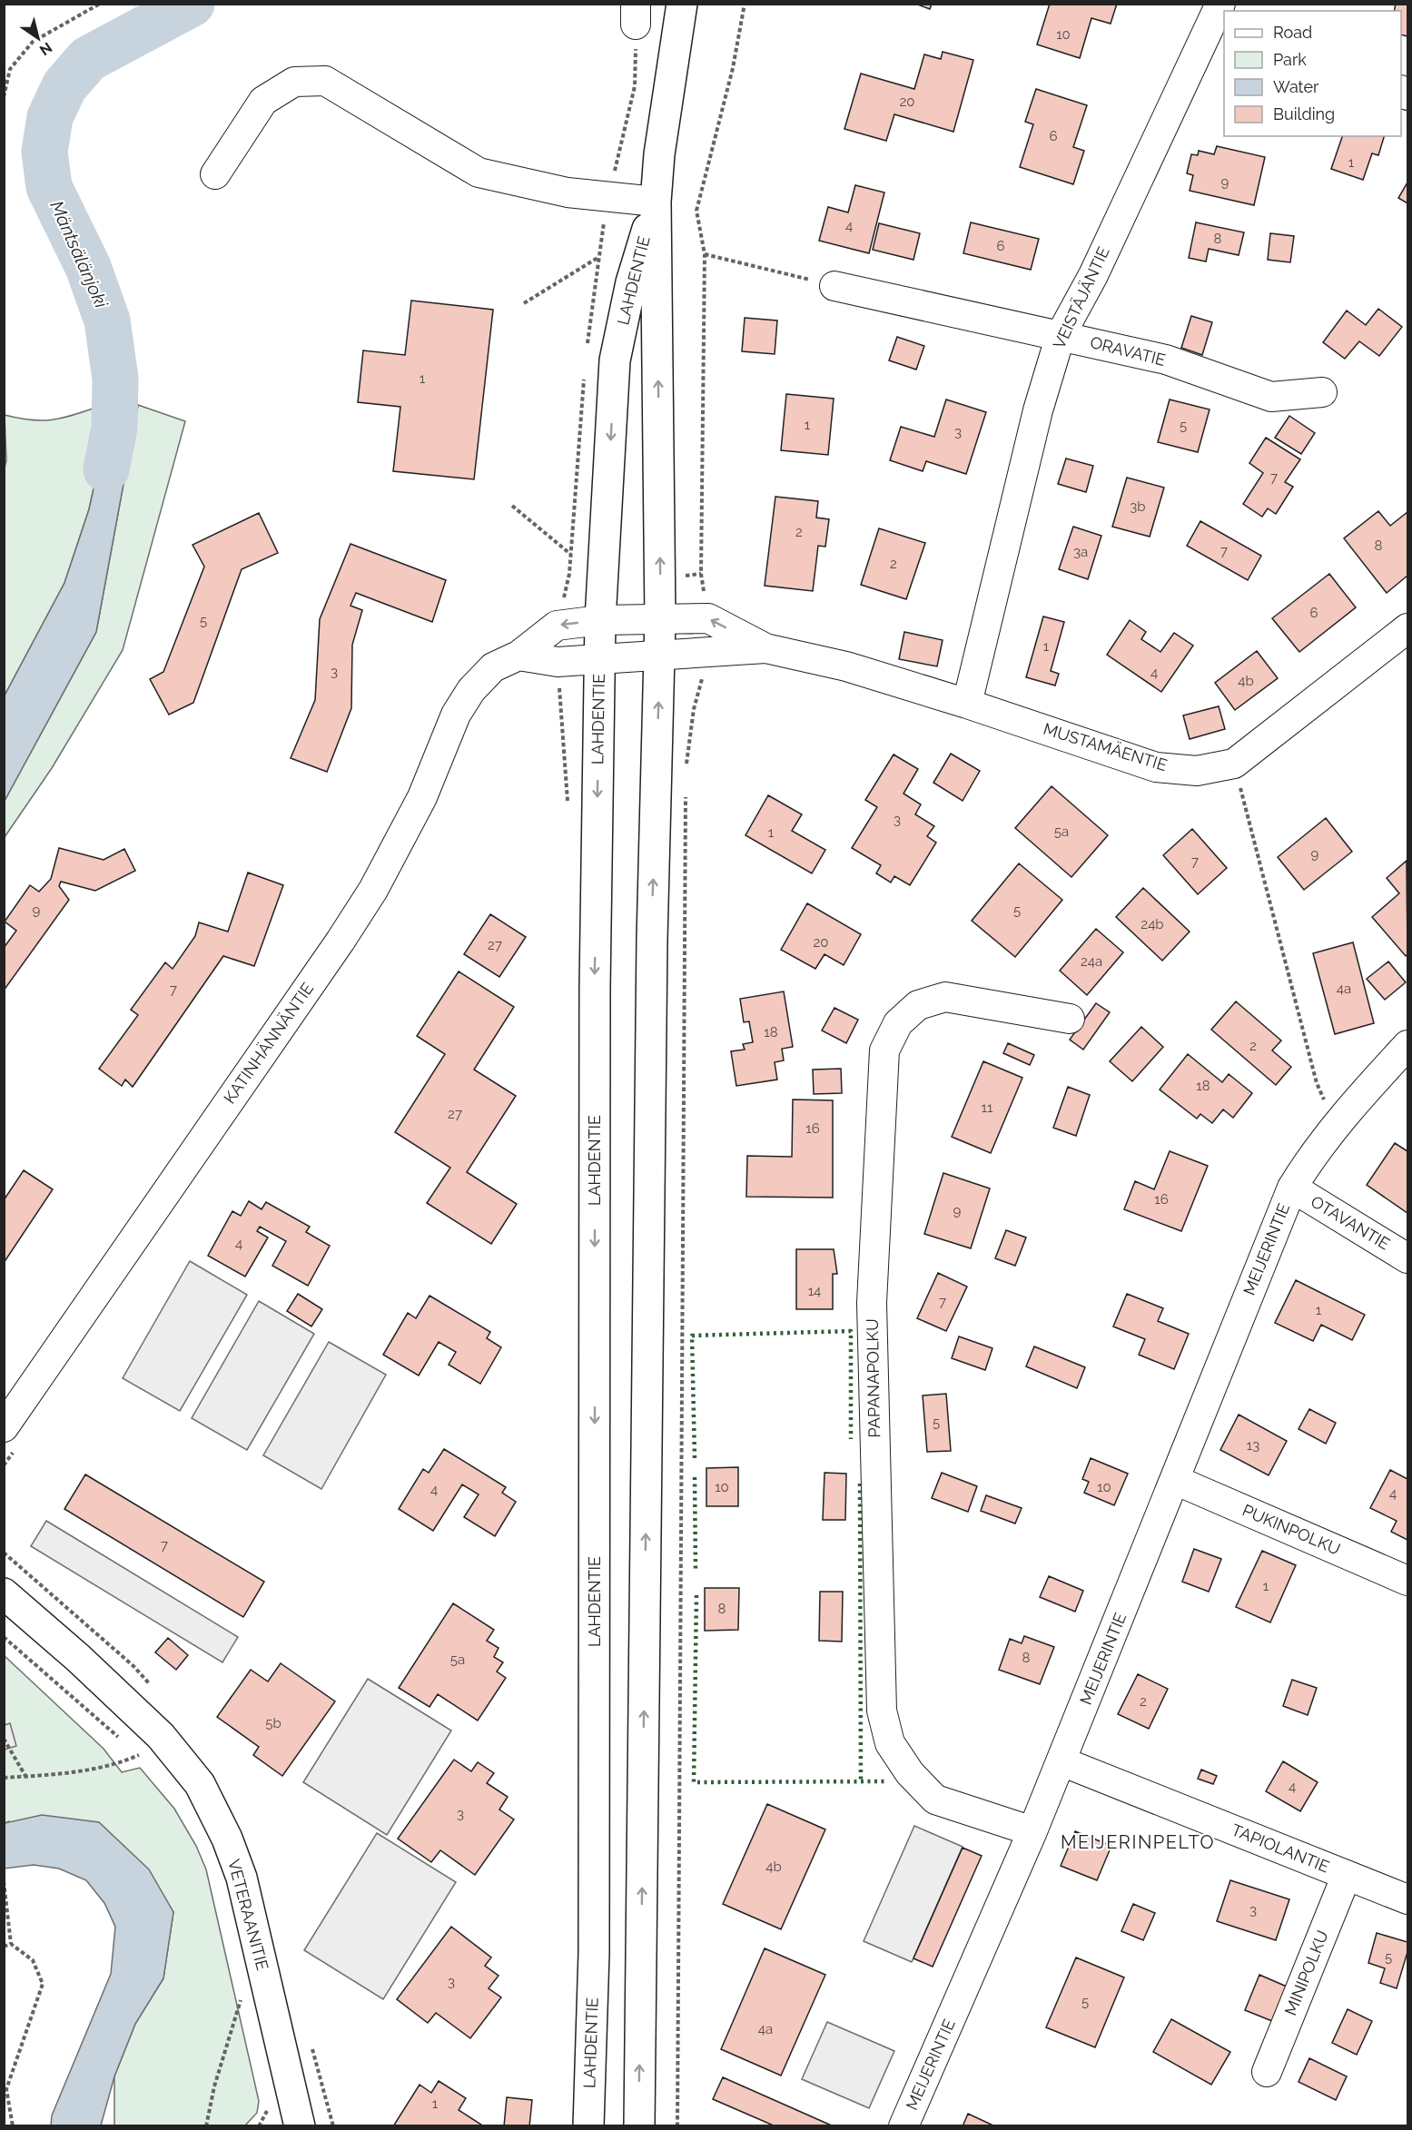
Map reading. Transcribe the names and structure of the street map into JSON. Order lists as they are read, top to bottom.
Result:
{
  "streets": {
    "main road": ["LAHDENTIE", "VETERAANITIE"],
    "street": [
      "VEISTÄJÄNTIE",
      "ORAVATIE",
      "MUSTAMÄENTIE",
      "KATINHÄNNÄNTIE",
      "OTAVANTIE",
      "MEIJERINTIE",
      "PAPANAPOLKU",
      "PUKINPOLKU",
      "TAPIOLANTIE",
      "MINIPOLKU"
    ]
  },
  "crossings": [
    ["LAHDENTIE", "MUSTAMÄENTIE"],
    ["LAHDENTIE", "KATINHÄNNÄNTIE"],
    ["VEISTÄJÄNTIE", "ORAVATIE"],
    ["VEISTÄJÄNTIE", "MUSTAMÄENTIE"],
    ["MUSTAMÄENTIE", "KATINHÄNNÄNTIE"],
    ["OTAVANTIE", "MEIJERINTIE"],
    ["MEIJERINTIE", "PAPANAPOLKU"],
    ["MEIJERINTIE", "PUKINPOLKU"],
    ["MEIJERINTIE", "TAPIOLANTIE"],
    ["TAPIOLANTIE", "MINIPOLKU"]
  ],
  "districts": ["MEIJERINPELTO"],
  "water": ["Mäntsälänjoki"],
  "house_numbers": [
    "10",
    "20",
    "6",
    "1",
    "9",
    "4",
    "8",
    "6",
    "1",
    "1",
    "5",
    "3",
    "7",
    "3b",
    "2",
    "8",
    "7",
    "3a",
    "2",
    "6",
    "5",
    "1",
    "3",
    "4",
    "4b",
    "3",
    "5a",
    "1",
    "9",
    "7",
    "9",
    "5",
    "24b",
    "20",
    "27",
    "24a",
    "4a",
    "7",
    "18",
    "2",
    "18",
    "11",
    "27",
    "16",
    "16",
    "9",
    "4",
    "14",
    "7",
    "1",
    "5",
    "13",
    "10",
    "10",
    "4",
    "4",
    "7",
    "1",
    "8",
    "8",
    "5a",
    "2",
    "5b",
    "4",
    "3",
    "4b",
    "3",
    "5",
    "3",
    "5",
    "4a",
    "1"
  ],
  "legend": [
    "Road",
    "Park",
    "Water",
    "Building"
  ],
  "north": "bottom right"
}
